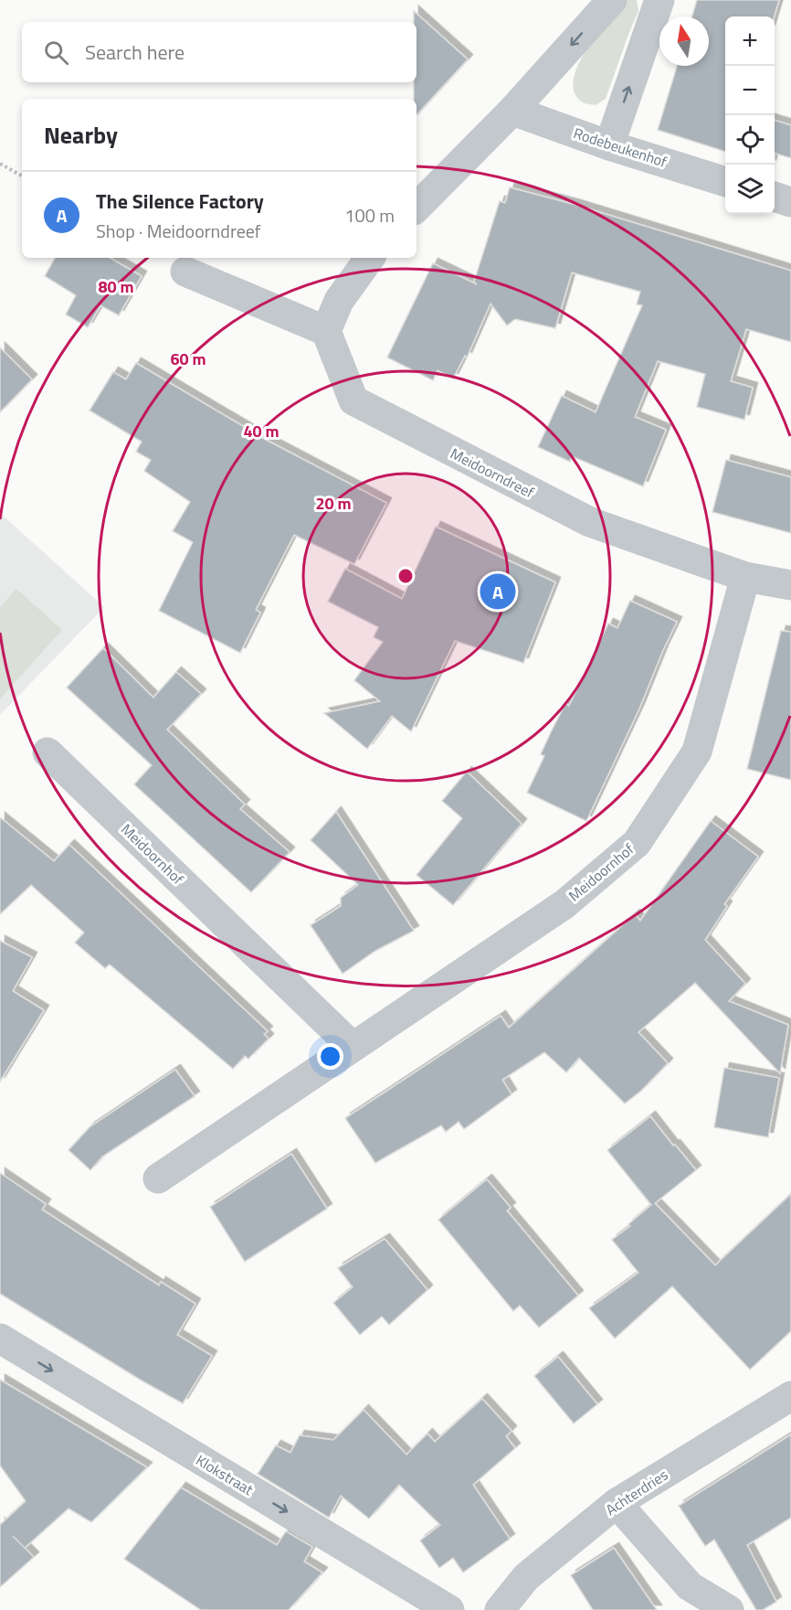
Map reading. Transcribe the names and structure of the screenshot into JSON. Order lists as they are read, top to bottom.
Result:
{
  "streets": {
    "street": [
      "Rodebeukenhof",
      "Meidoorndreef",
      "Meidoornhof",
      "Klokstraat",
      "Achterdries"
    ]
  },
  "crossings": [
    ["Meidoorndreef", "Meidoornhof"]
  ],
  "one_way": ["Klokstraat"],
  "north": "top",
  "page": {
    "map_buttons": ["+", "−"],
    "search": "Search here",
    "heading": "Nearby",
    "list": [
      {
        "mark": "A",
        "name": "The Silence Factory",
        "note": "Shop · Meidoorndreef",
        "value": "100 m"
      }
    ],
    "pins": "A"
  },
  "rings": [
    "80 m",
    "60 m",
    "40 m",
    "20 m"
  ]
}
